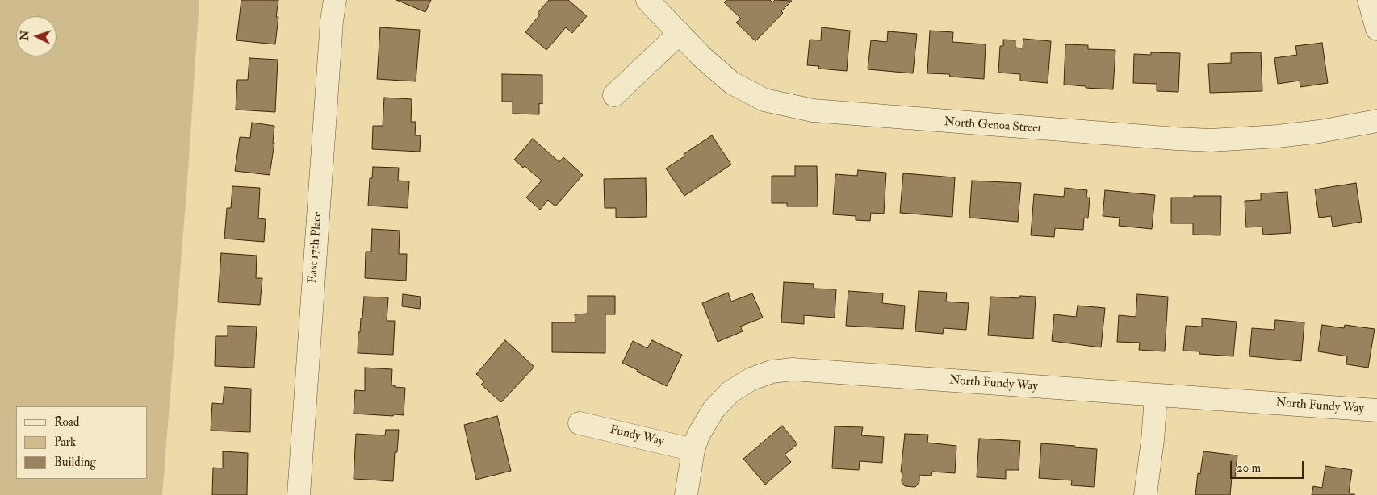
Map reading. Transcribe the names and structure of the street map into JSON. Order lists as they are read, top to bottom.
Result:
{
  "streets": {
    "street": [
      "North Genoa Street",
      "East 17th Place",
      "North Fundy Way",
      "Fundy Way"
    ]
  },
  "crossings": [
    ["North Fundy Way", "Fundy Way"]
  ],
  "legend": ["Road", "Park", "Building"],
  "scale_bar": "20 m",
  "north": "left"
}
